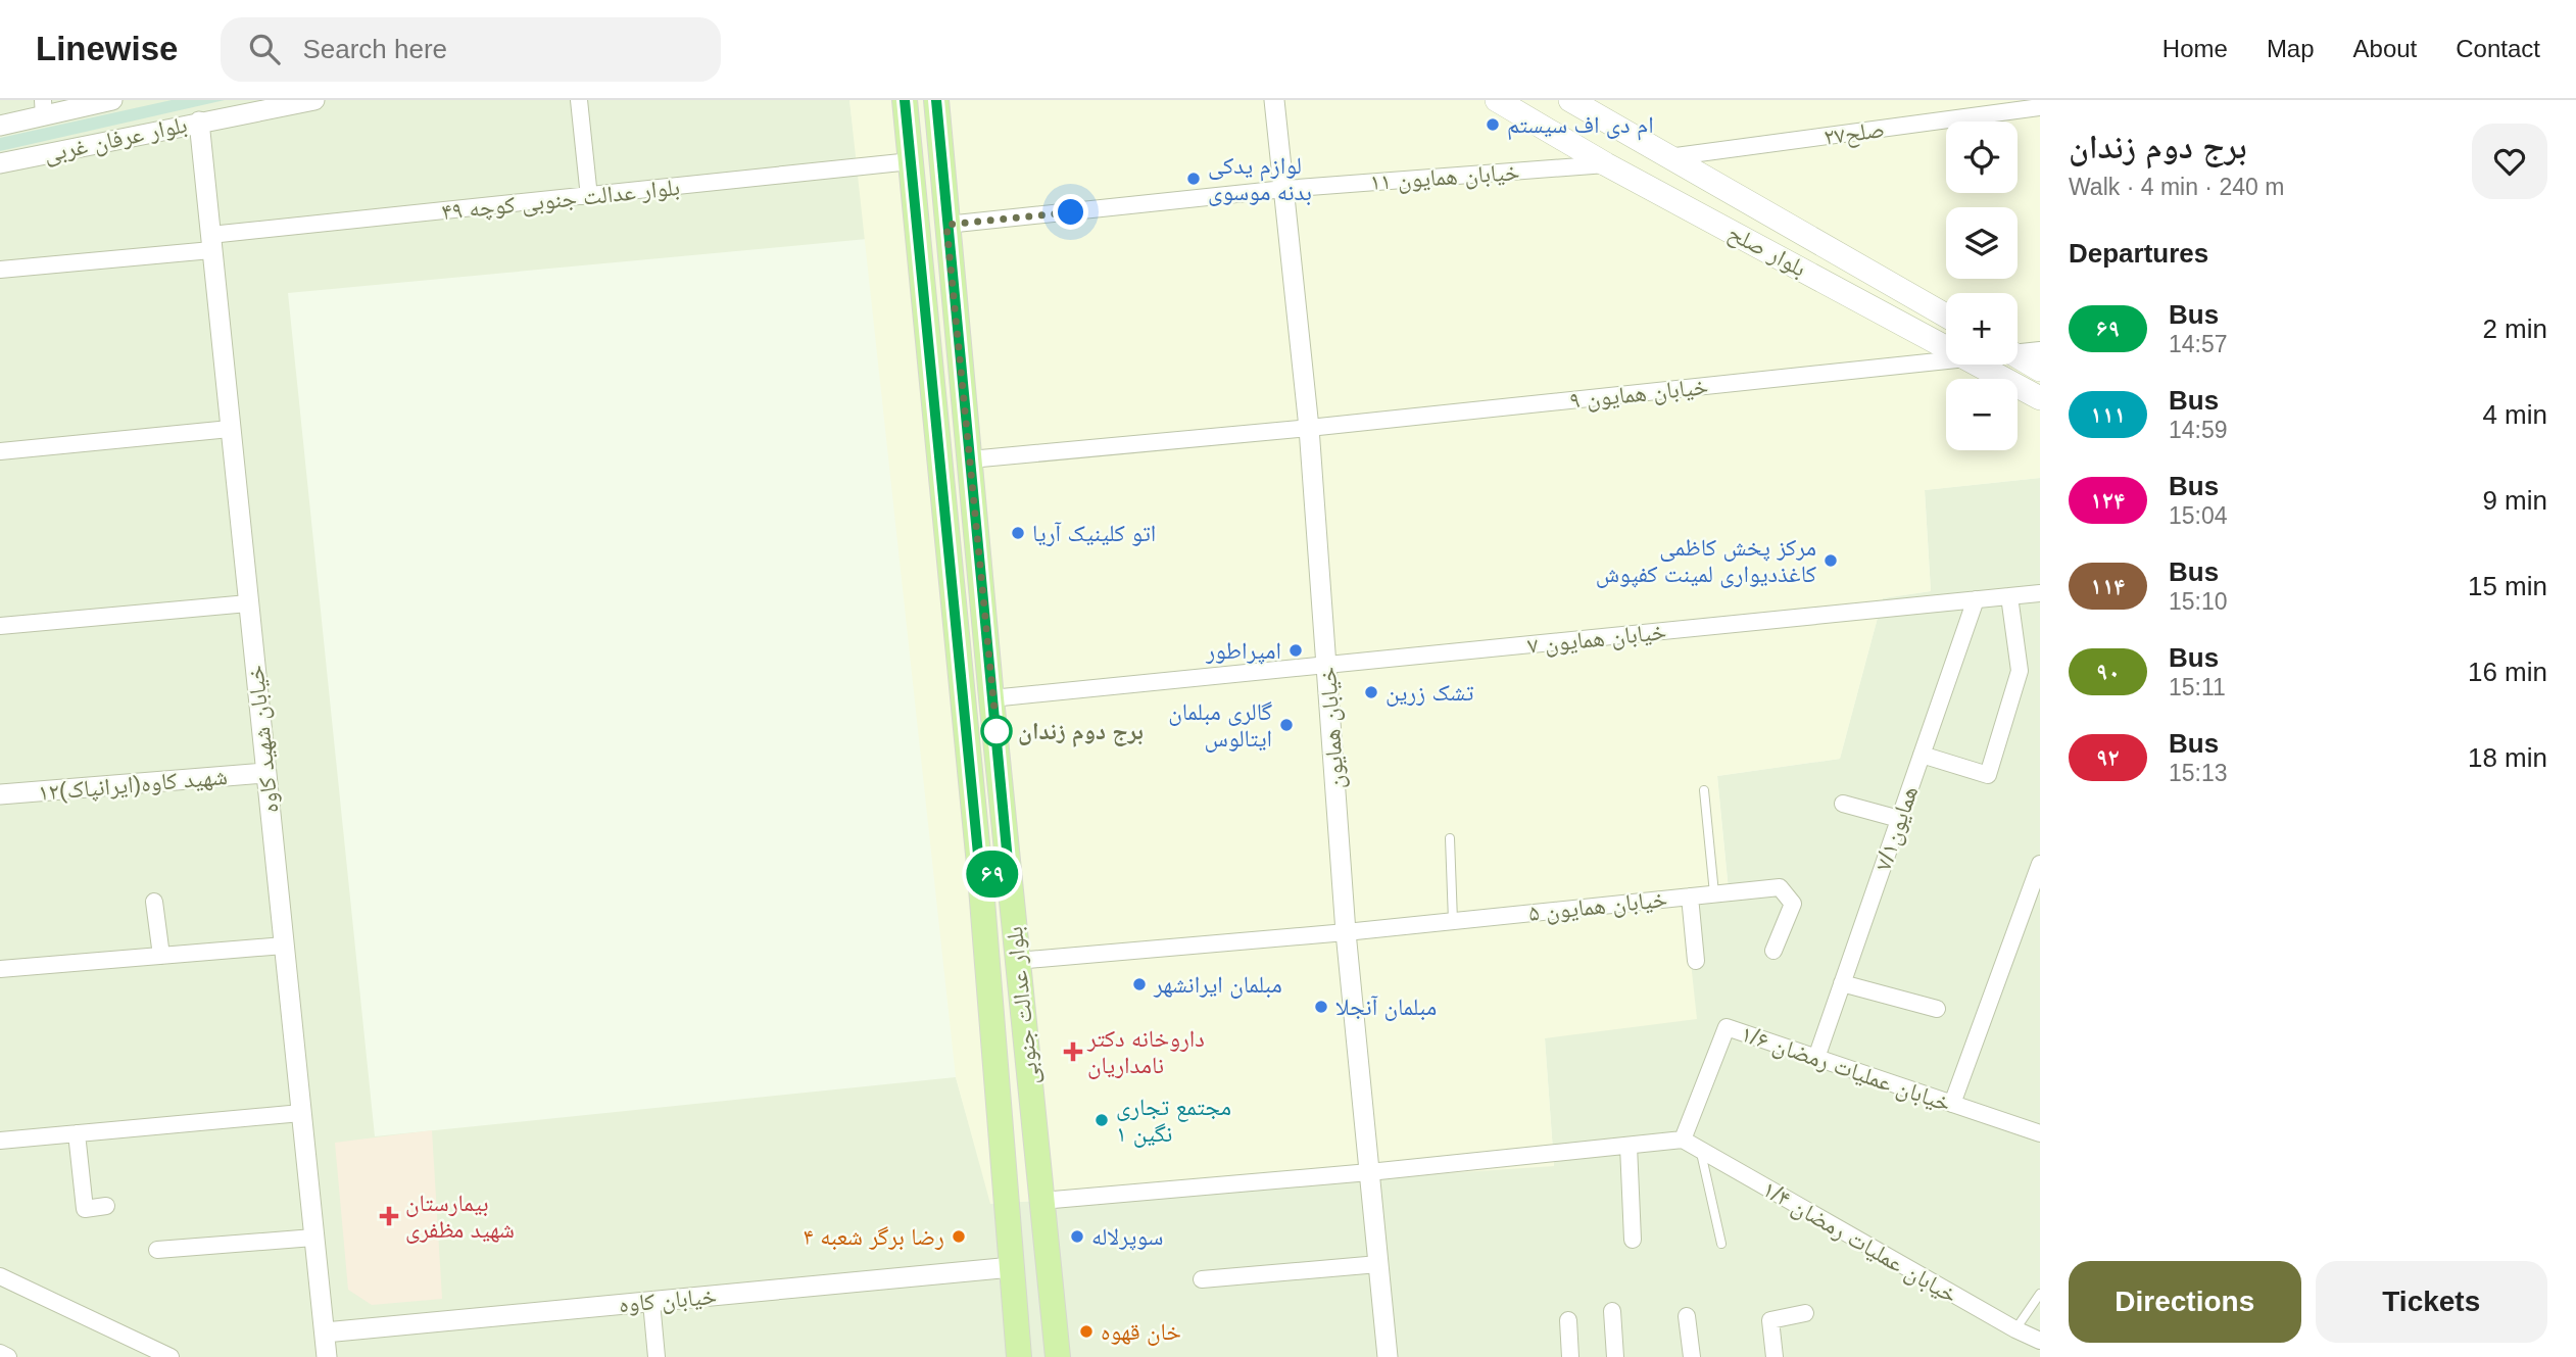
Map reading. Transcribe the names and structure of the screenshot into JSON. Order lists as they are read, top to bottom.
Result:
{
  "streets": {
    "main road": ["بلوار صلح", "بلوار عدالت جنوبی"],
    "street": [
      "صلح۲۷",
      "بلوار عرفان غربی",
      "خیابان همایون ۱۱",
      "بلوار عدالت جنوبی کوچه ۴۹",
      "خیابان همایون ۹",
      "خیابان همایون ۷",
      "خیابان همایون",
      "خیابان شهید کاوه",
      "۱۲شهید کاوه(ایرانپاک)",
      "همایون۷/۱",
      "خیابان همایون ۵",
      "خیابان عملیات رمضان ۱/۶",
      "خیابان عملیات رمضان ۱/۴",
      "خیابان کاوه"
    ]
  },
  "crossings": [
    ["صلح۲۷", "بلوار صلح"],
    ["بلوار عرفان غربی", "خیابان شهید کاوه"],
    ["خیابان همایون ۱۱", "بلوار صلح"],
    ["خیابان همایون ۱۱", "خیابان همایون"],
    ["خیابان همایون ۱۱", "بلوار عدالت جنوبی"],
    ["بلوار عدالت جنوبی کوچه ۴۹", "خیابان شهید کاوه"],
    ["بلوار عدالت جنوبی کوچه ۴۹", "بلوار عدالت جنوبی"],
    ["خیابان همایون ۹", "خیابان همایون"],
    ["خیابان همایون ۹", "بلوار عدالت جنوبی"],
    ["خیابان همایون ۷", "خیابان همایون"],
    ["خیابان همایون ۷", "همایون۷/۱"],
    ["خیابان همایون ۷", "بلوار عدالت جنوبی"],
    ["خیابان همایون", "خیابان همایون ۵"],
    ["خیابان شهید کاوه", "۱۲شهید کاوه(ایرانپاک)"],
    ["خیابان شهید کاوه", "خیابان کاوه"],
    ["همایون۷/۱", "خیابان عملیات رمضان ۱/۶"],
    ["خیابان همایون ۵", "بلوار عدالت جنوبی"],
    ["بلوار عدالت جنوبی", "خیابان کاوه"],
    ["خیابان عملیات رمضان ۱/۶", "خیابان عملیات رمضان ۱/۴"]
  ],
  "places": {
    "other": [
      "ام دی اف سیستم",
      "لوازم یدکی بدنه موسوی",
      "اتو کلینیک آریا",
      "مرکز پخش کاظمی کاغذدیواری لمینت کفپوش",
      "امپراطور",
      "تشک زرین",
      "گالری مبلمان ایتالوس",
      "برج دوم زندان",
      "مبلمان ایرانشهر",
      "مبلمان آنجلا",
      "مجتمع تجاری نگین ۱",
      "رضا برگر شعبه ۴",
      "سوپرلاله",
      "خان قهوه"
    ],
    "health": ["داروخانه دکتر نامداریان", "بیمارستان شهید مظفری"]
  },
  "lines": ["bus line ۶۹"],
  "page": {
    "header": "Linewise",
    "search": "Search here",
    "nav": [
      "Home",
      "Map",
      "About",
      "Contact"
    ],
    "on_map": "۶۹",
    "heading": [
      ["برج دوم زندان", "Walk · 4 min · 240 m"],
      "Departures"
    ],
    "map_buttons": ["+", "−"],
    "list": [
      {
        "mark": "۶۹",
        "name": "Bus",
        "note": "14:57",
        "value": "2 min"
      },
      {
        "mark": "۱۱۱",
        "name": "Bus",
        "note": "14:59",
        "value": "4 min"
      },
      {
        "mark": "۱۲۴",
        "name": "Bus",
        "note": "15:04",
        "value": "9 min"
      },
      {
        "mark": "۱۱۴",
        "name": "Bus",
        "note": "15:10",
        "value": "15 min"
      },
      {
        "mark": "۹۰",
        "name": "Bus",
        "note": "15:11",
        "value": "16 min"
      },
      {
        "mark": "۹۲",
        "name": "Bus",
        "note": "15:13",
        "value": "18 min"
      }
    ],
    "buttons": ["Directions", "Tickets"]
  }
}
